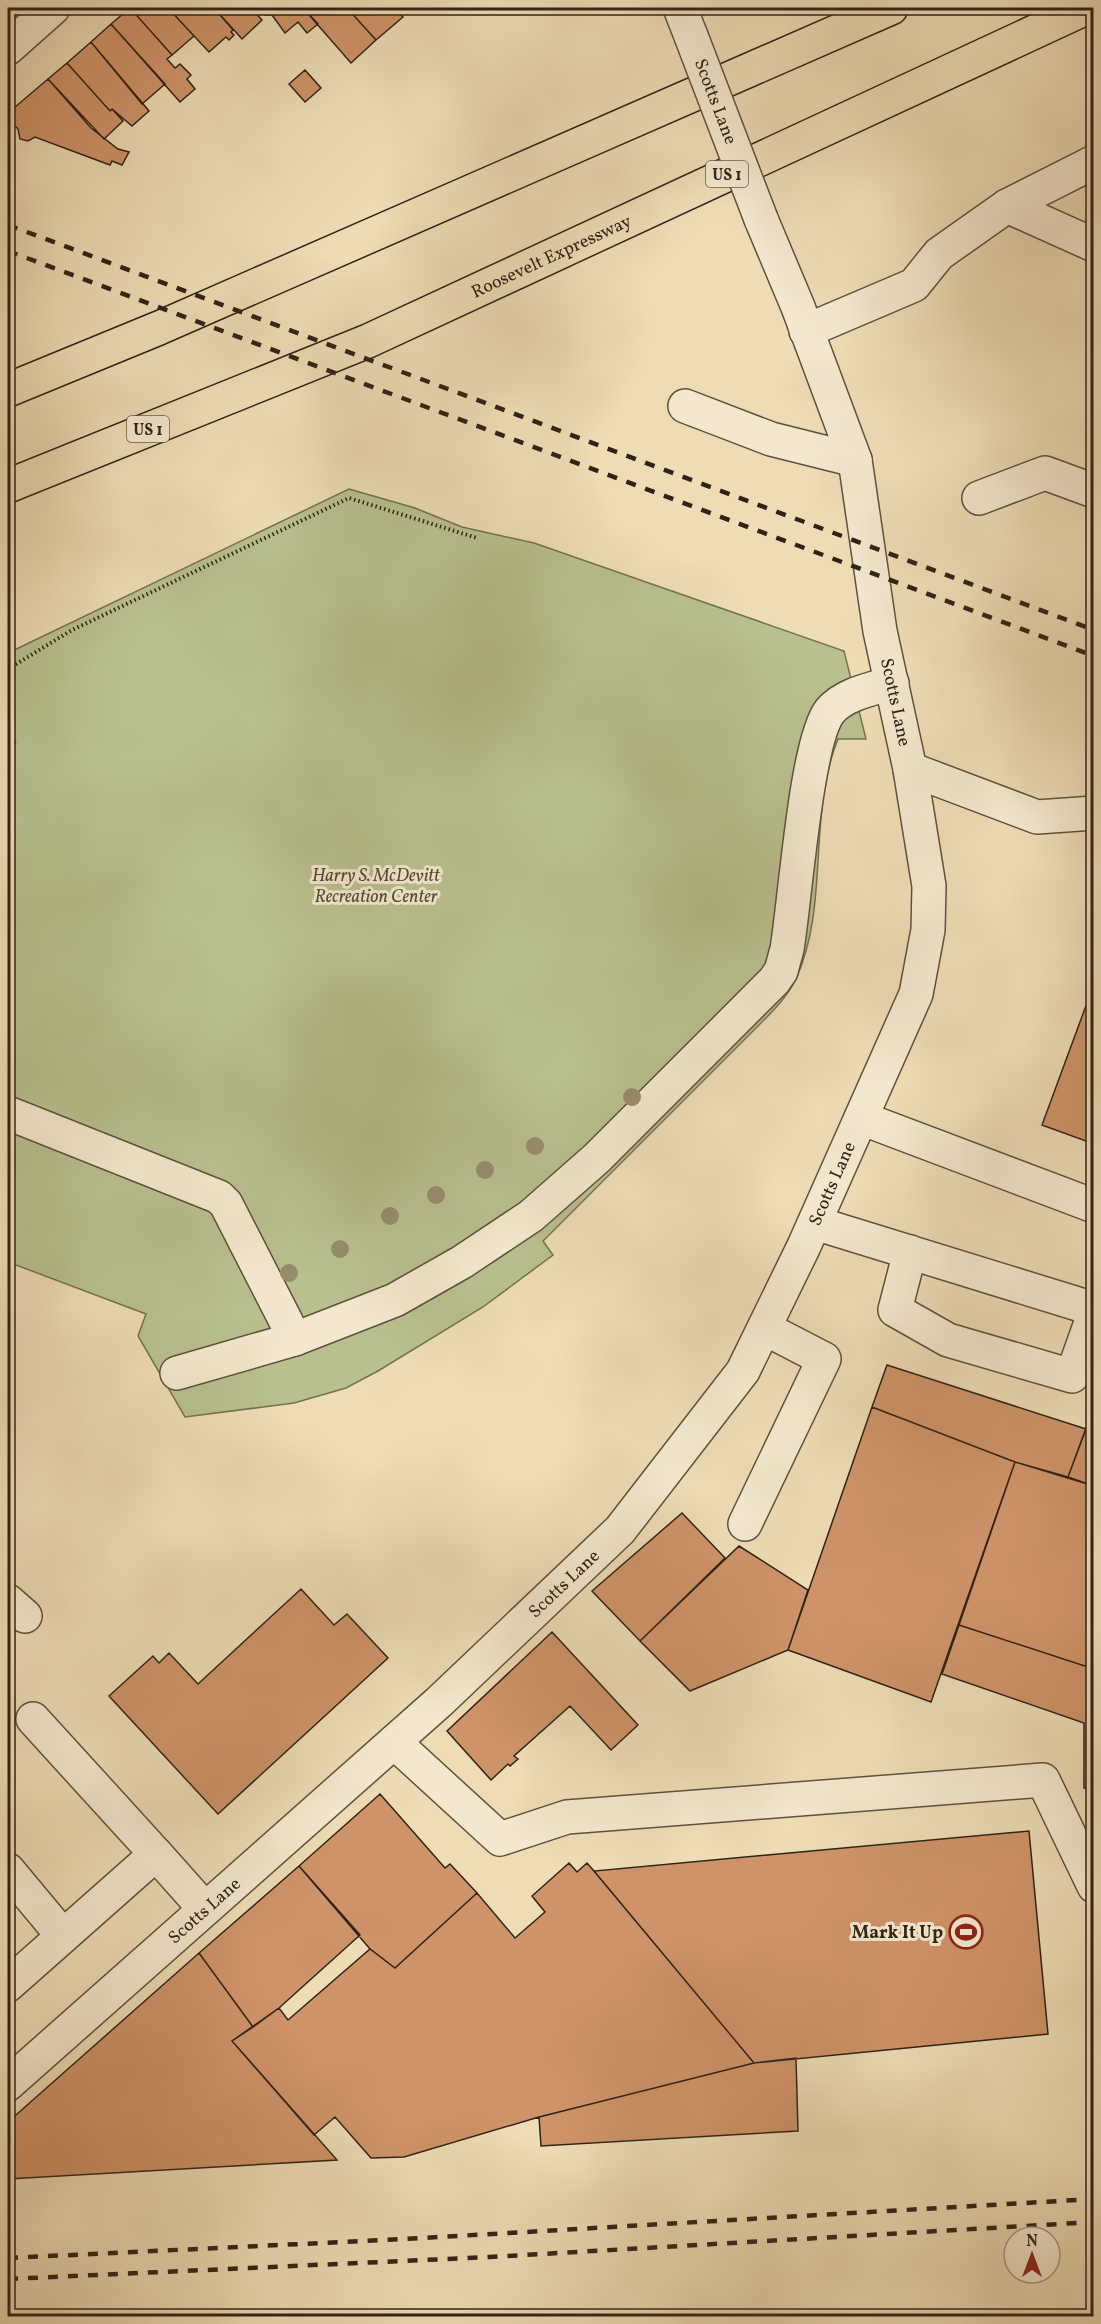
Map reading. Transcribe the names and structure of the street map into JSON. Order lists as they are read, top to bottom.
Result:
{
  "streets": {
    "highway": ["US 1", "Roosevelt Expressway"],
    "street": ["Scotts Lane"]
  },
  "parks": ["Harry S. McDevitt Recreation Center"],
  "places": {
    "sports": ["Mark It Up"]
  },
  "north": "top"
}
